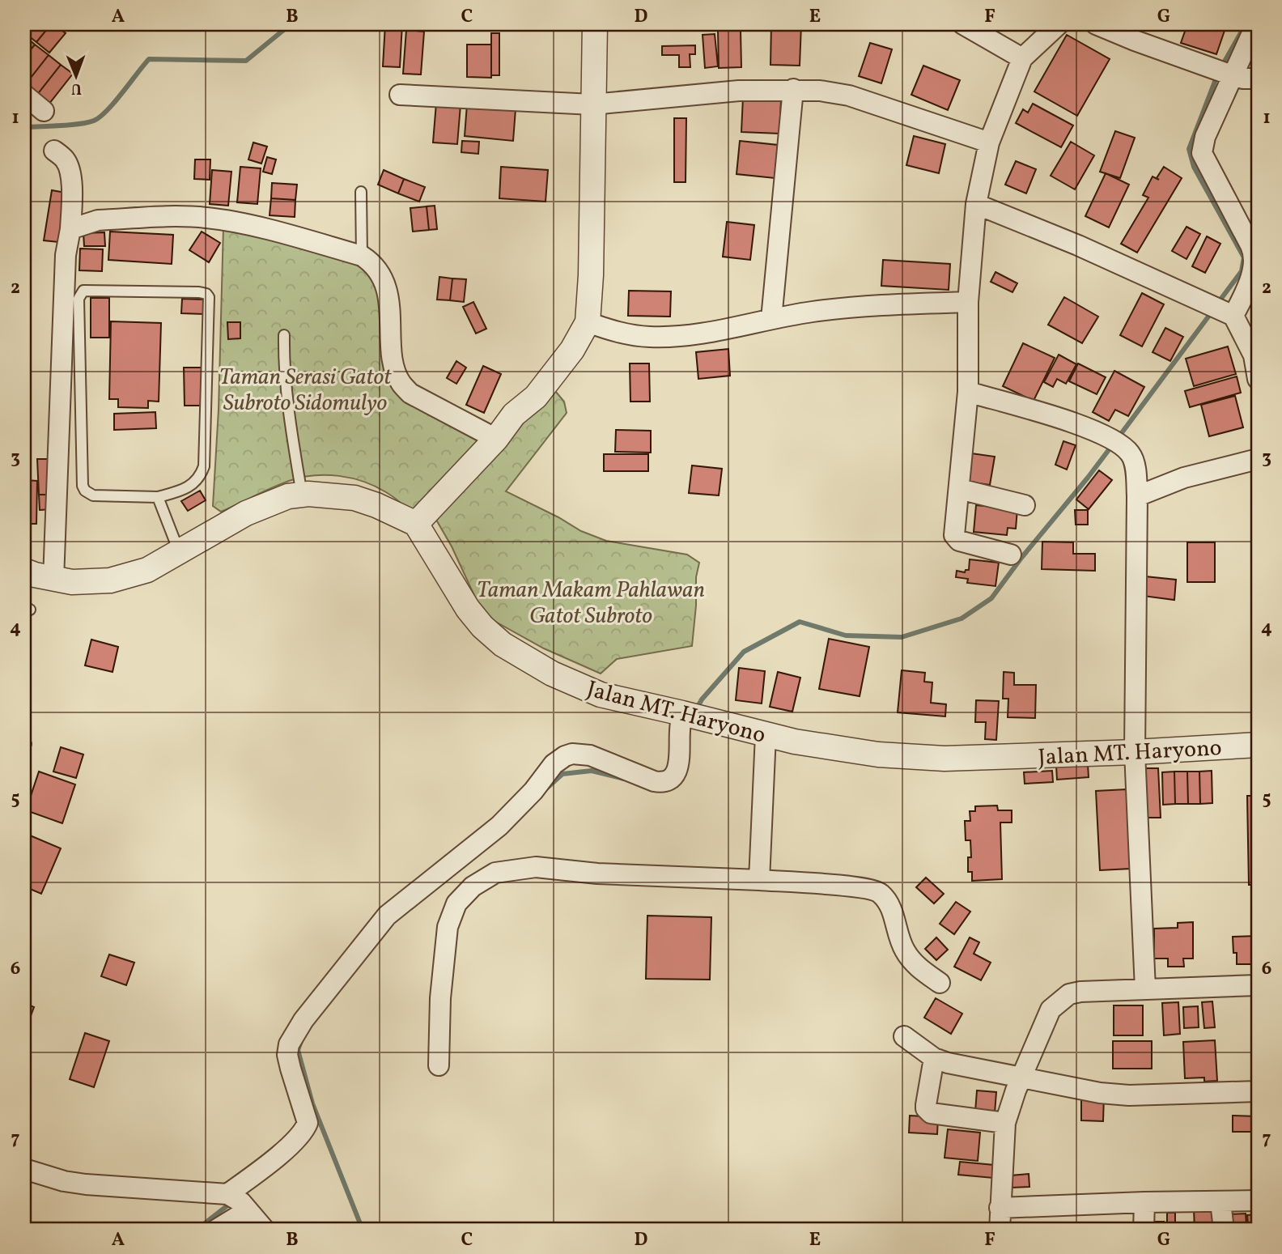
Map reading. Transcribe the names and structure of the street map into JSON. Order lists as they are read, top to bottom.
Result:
{
  "streets": {
    "street": ["Jalan MT. Haryono"]
  },
  "parks": ["Taman Serasi Gatot Subroto Sidomulyo", "Taman Makam Pahlawan Gatot Subroto"],
  "north": "bottom",
  "grid": {
    "columns": [
      "A",
      "B",
      "C",
      "D",
      "E",
      "F",
      "G"
    ],
    "rows": [
      "1",
      "2",
      "3",
      "4",
      "5",
      "6",
      "7"
    ]
  }
}
